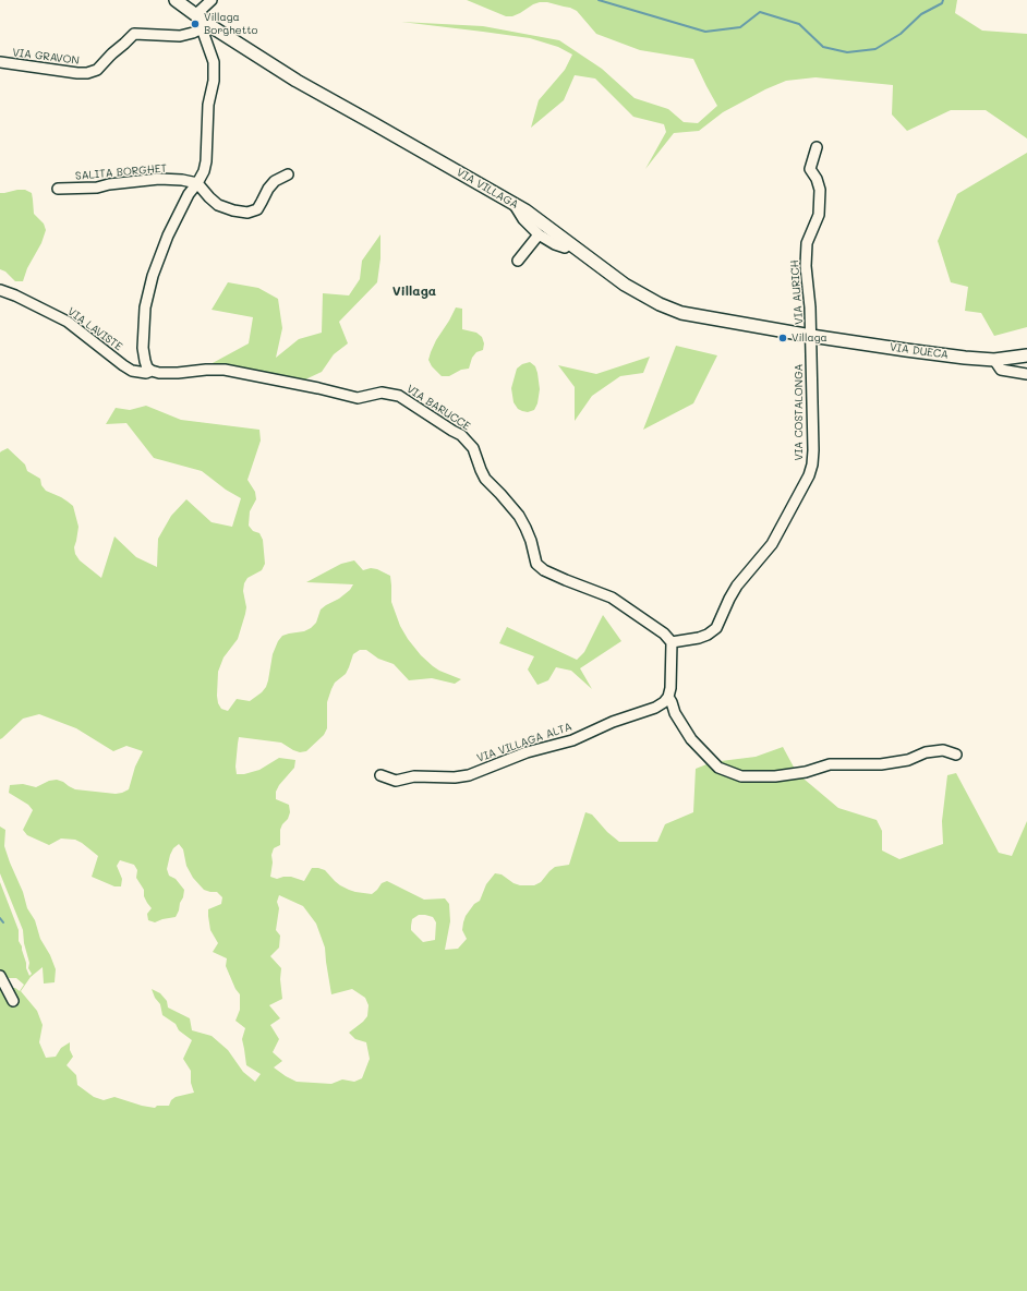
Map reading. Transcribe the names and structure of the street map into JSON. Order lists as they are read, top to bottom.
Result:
{
  "streets": {
    "street": [
      "VIA GRAVON",
      "SALITA BORGHET",
      "VIA VILLAGA",
      "VIA AURICH",
      "VIA LAVISTE",
      "VIA DUECA",
      "VIA BARUCCE",
      "VIA COSTALONGA",
      "VIA VILLAGA ALTA"
    ]
  },
  "crossings": [
    ["VIA GRAVON", "VIA VILLAGA"],
    ["VIA VILLAGA", "VIA AURICH"],
    ["VIA VILLAGA", "VIA DUECA"],
    ["VIA VILLAGA", "VIA COSTALONGA"],
    ["VIA AURICH", "VIA DUECA"],
    ["VIA AURICH", "VIA COSTALONGA"],
    ["VIA LAVISTE", "VIA BARUCCE"],
    ["VIA DUECA", "VIA COSTALONGA"],
    ["VIA BARUCCE", "VIA COSTALONGA"]
  ],
  "districts": ["Villaga"],
  "places": ["Villaga Borghetto", "Villaga"]
}
